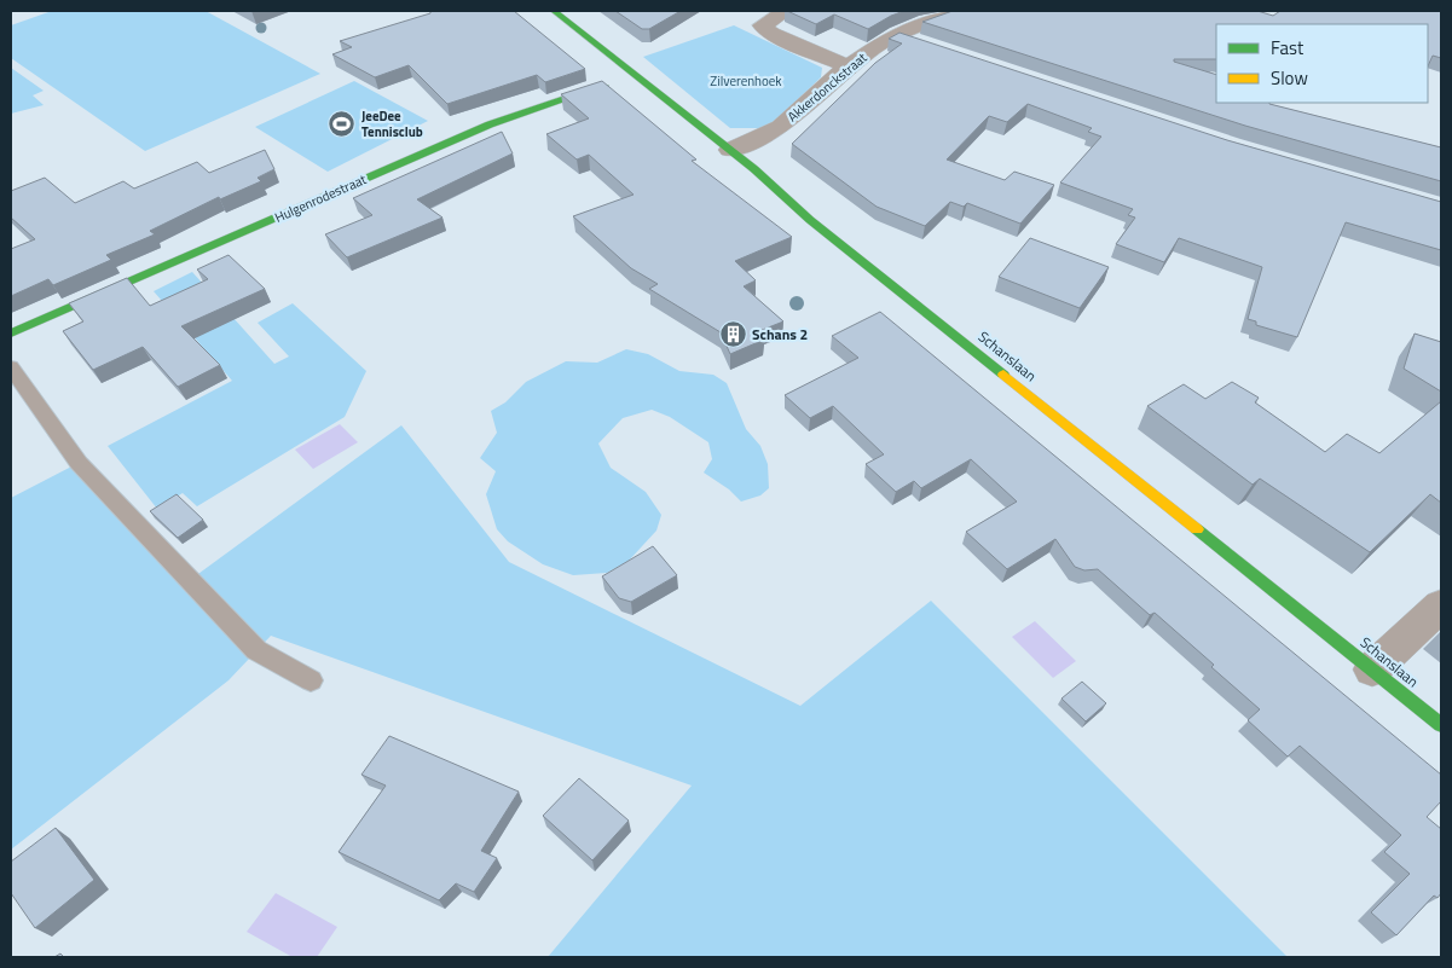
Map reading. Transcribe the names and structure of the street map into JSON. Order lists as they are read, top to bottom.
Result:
{
  "streets": {
    "street": ["Akkerdonckstraat", "Hulgenrodestraat", "Schanslaan"]
  },
  "crossings": [
    ["Akkerdonckstraat", "Schanslaan"],
    ["Hulgenrodestraat", "Schanslaan"]
  ],
  "parks": ["Zilverenhoek"],
  "places": {
    "sports": ["JeeDee Tennisclub"],
    "building": ["Schans 2"]
  },
  "legend": ["Fast", "Slow"]
}
